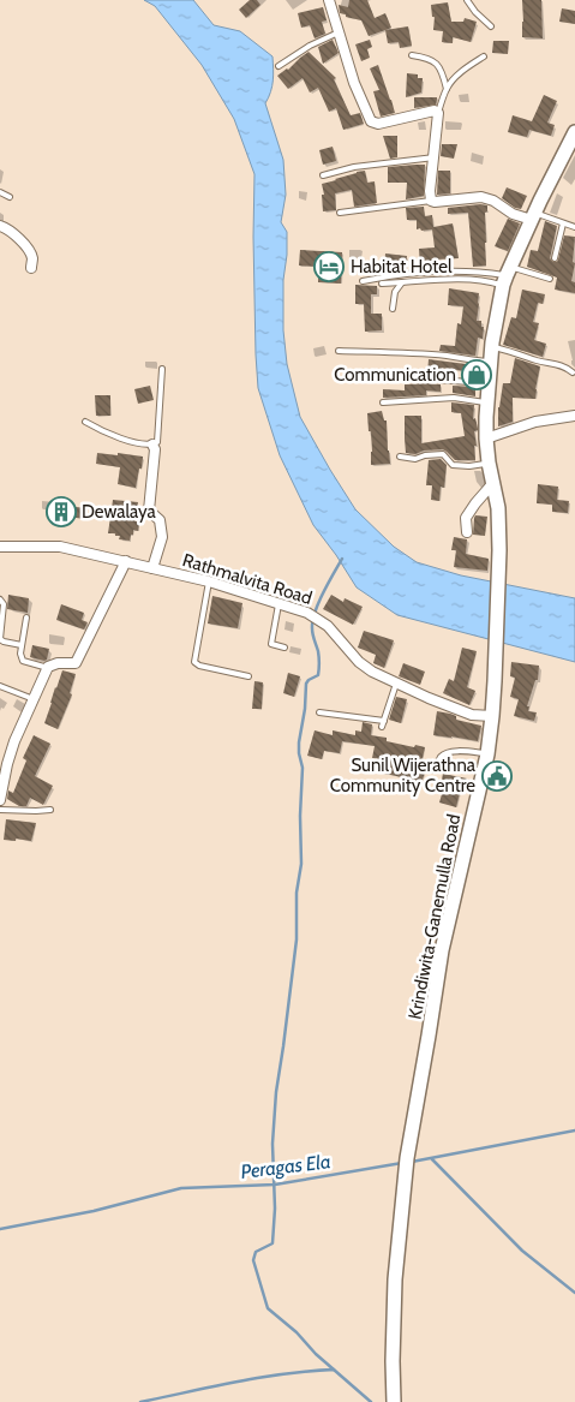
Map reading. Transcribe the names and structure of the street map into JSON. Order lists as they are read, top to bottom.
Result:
{
  "streets": {
    "main road": ["Krindiwita-Ganemulla Road"],
    "street": ["Rathmalvita Road"]
  },
  "crossings": [
    ["Rathmalvita Road", "Krindiwita-Ganemulla Road"]
  ],
  "water": ["Peragas Ela"],
  "places": {
    "hotel": ["Habitat Hotel"],
    "shop": ["Communication"],
    "building": ["Dewalaya"],
    "public building": ["Sunil Wijerathna Community Centre"]
  }
}
